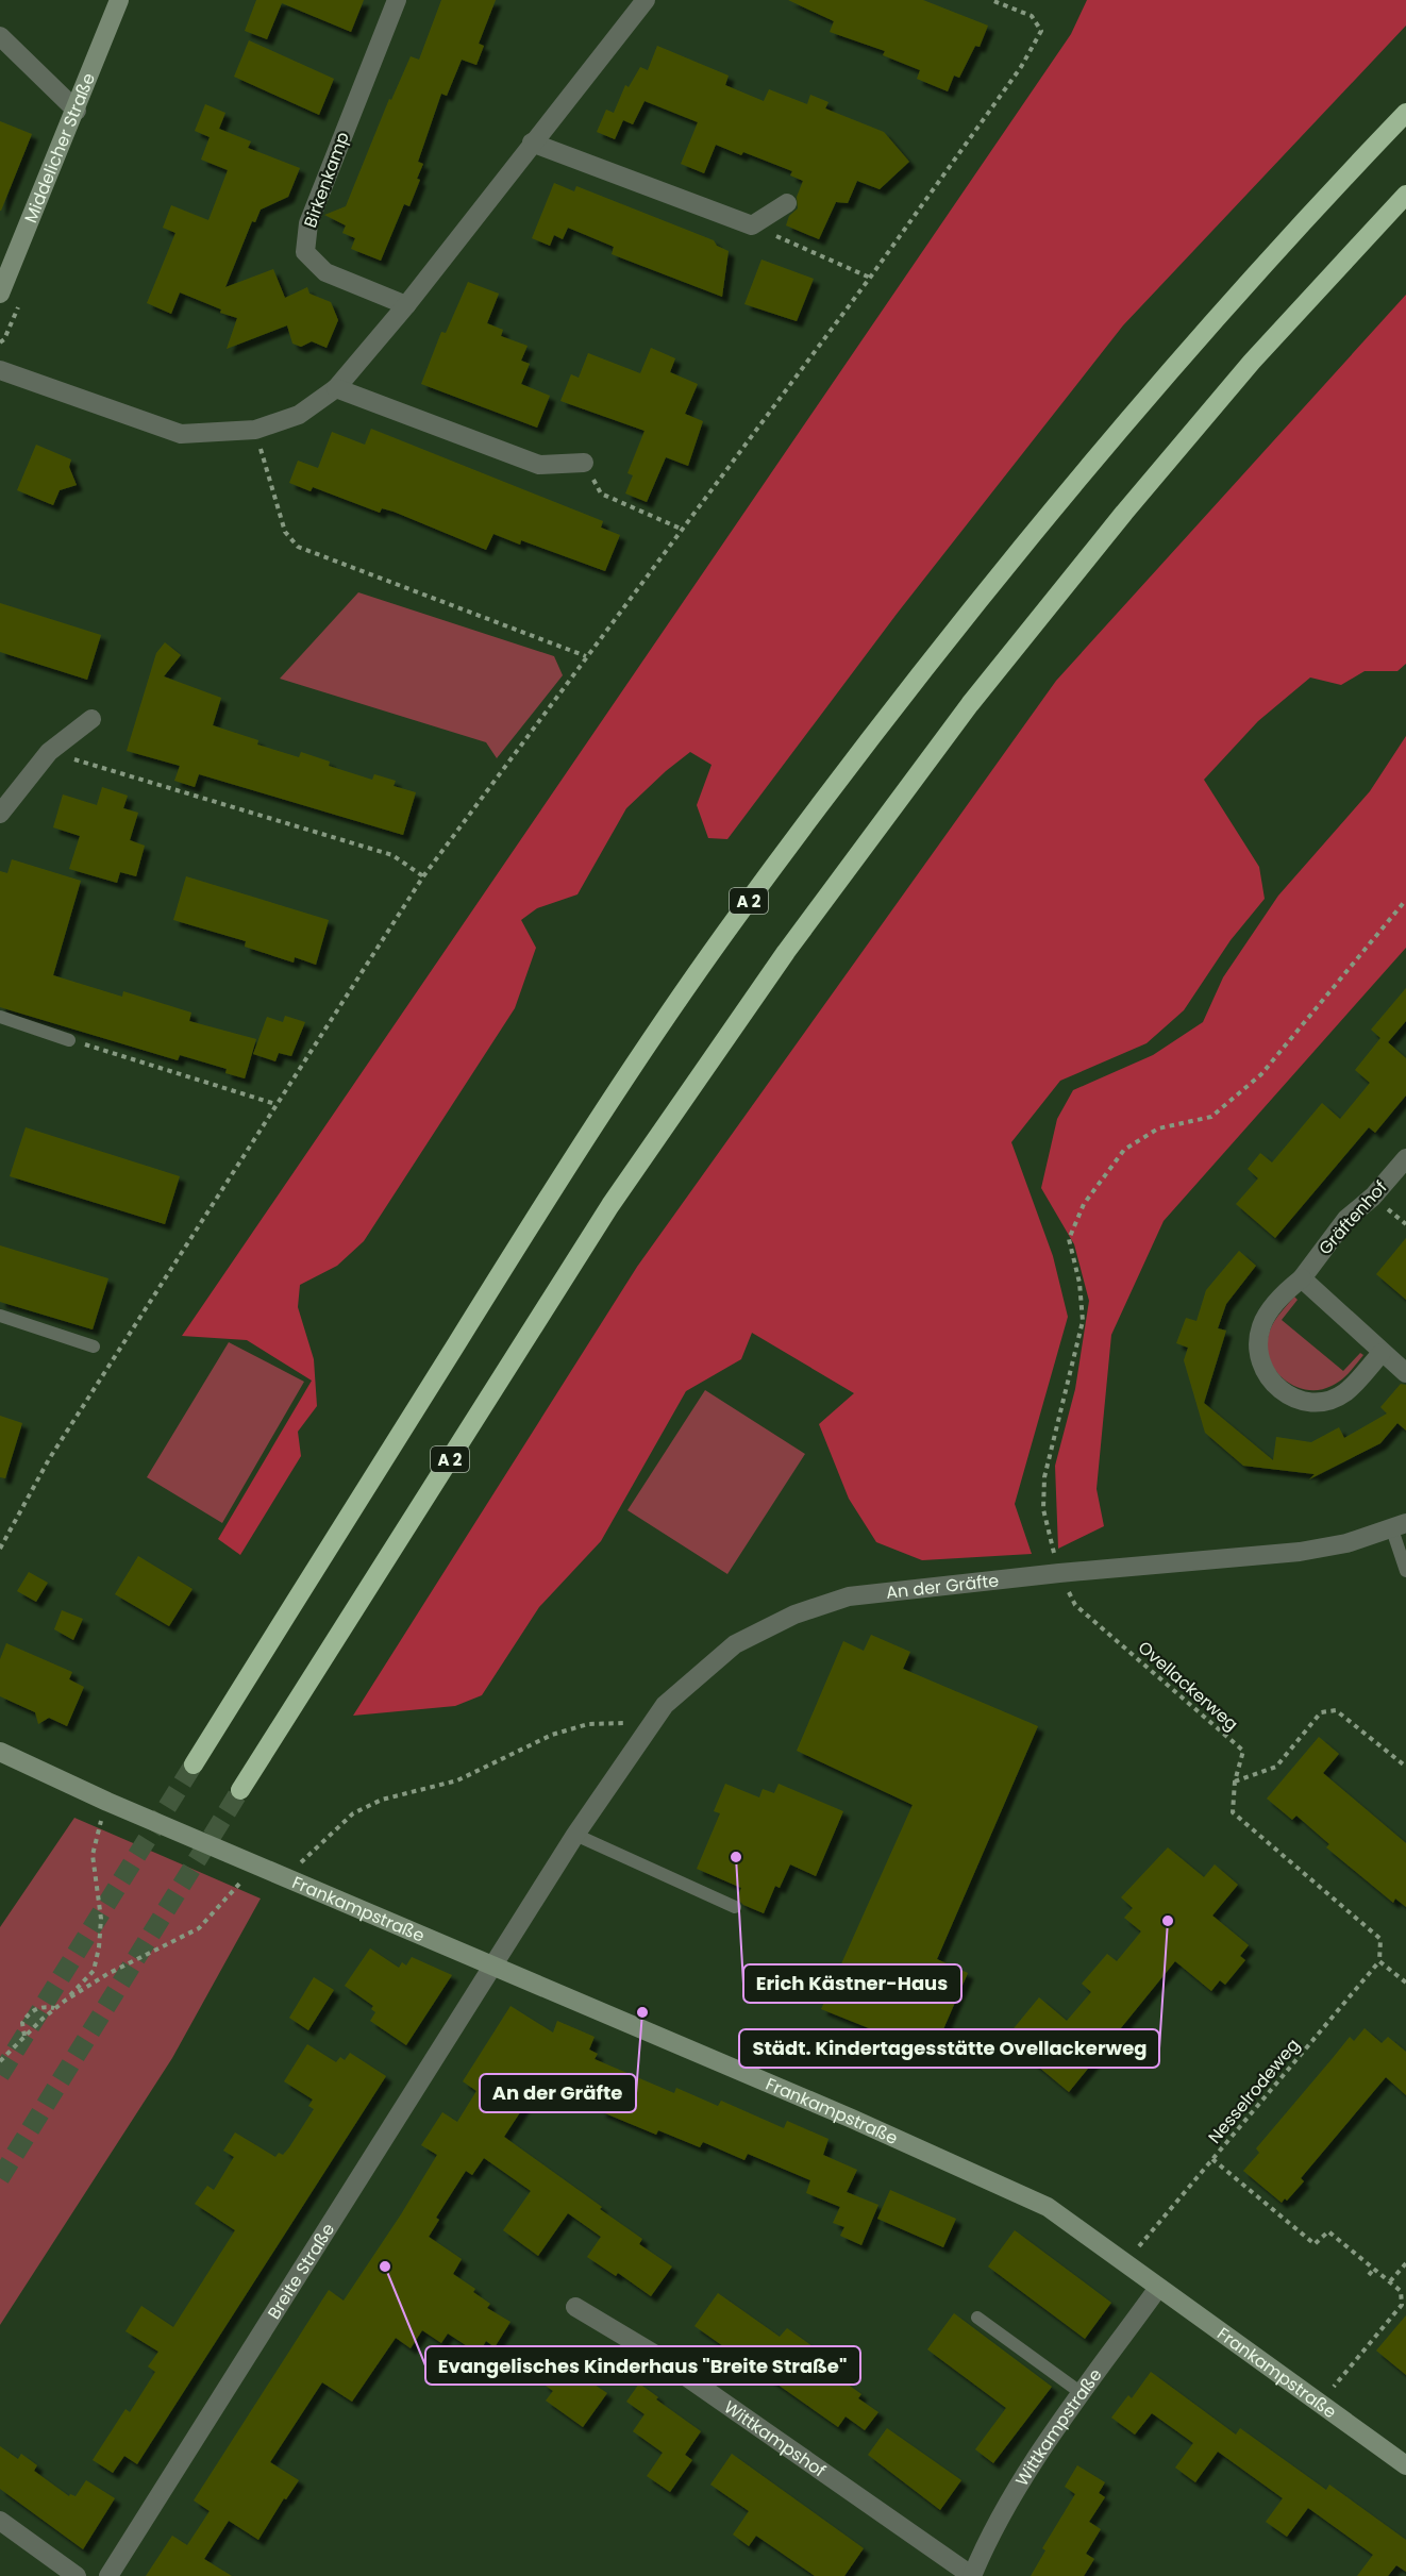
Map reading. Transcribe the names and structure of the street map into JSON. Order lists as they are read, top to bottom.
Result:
{
  "streets": {
    "highway": ["A 2"],
    "street": [
      "Middelicher Straße",
      "Birkenkamp",
      "Gräftenhof",
      "An der Gräfte",
      "Frankampstraße",
      "Breite Straße",
      "Wittkampstraße",
      "Wittkampshof"
    ],
    "path": ["Ovellackerweg", "Nesselrodeweg"]
  },
  "crossings": [
    ["An der Gräfte", "Ovellackerweg"],
    ["An der Gräfte", "Frankampstraße"],
    ["An der Gräfte", "Breite Straße"],
    ["Ovellackerweg", "Nesselrodeweg"],
    ["Frankampstraße", "Nesselrodeweg"],
    ["Frankampstraße", "Breite Straße"],
    ["Frankampstraße", "Wittkampstraße"],
    ["Wittkampstraße", "Wittkampshof"]
  ],
  "places": [
    "Erich Kästner-Haus",
    "Städt. Kindertagesstätte Ovellackerweg",
    "An der Gräfte",
    "Evangelisches Kinderhaus \"Breite Straße\""
  ]
}
